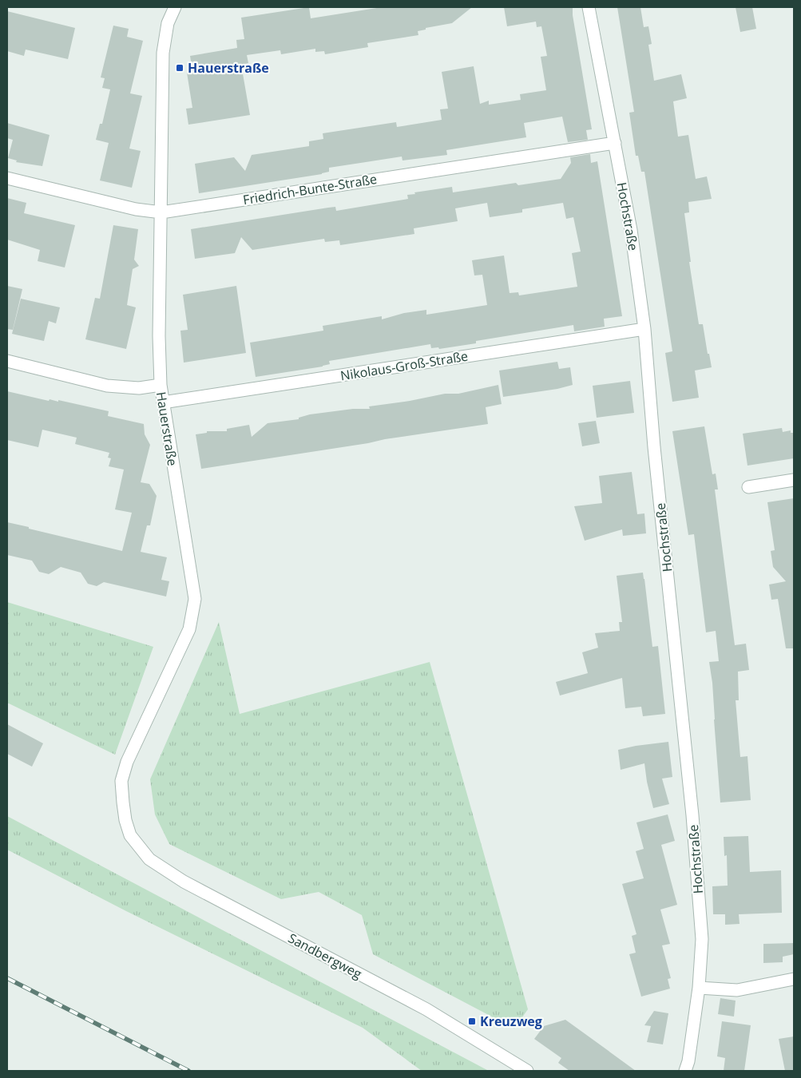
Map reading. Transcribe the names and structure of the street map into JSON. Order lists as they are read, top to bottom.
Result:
{
  "streets": {
    "street": [
      "Friedrich-Bunte-Straße",
      "Hochstraße",
      "Nikolaus-Groß-Straße",
      "Hauerstraße",
      "Sandbergweg"
    ]
  },
  "crossings": [
    ["Friedrich-Bunte-Straße", "Hochstraße"],
    ["Friedrich-Bunte-Straße", "Hauerstraße"],
    ["Hochstraße", "Nikolaus-Groß-Straße"],
    ["Nikolaus-Groß-Straße", "Hauerstraße"],
    ["Hauerstraße", "Sandbergweg"]
  ],
  "places": {
    "transit": ["Hauerstraße", "Kreuzweg"]
  }
}
